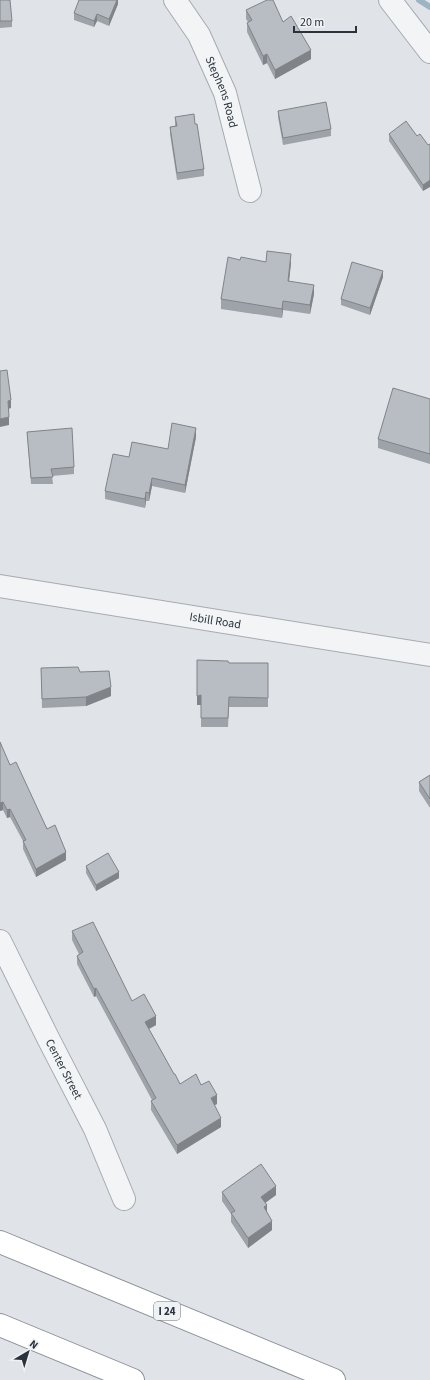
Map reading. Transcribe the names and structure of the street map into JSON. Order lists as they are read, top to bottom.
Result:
{
  "streets": {
    "highway": ["I 24"],
    "street": ["Stephens Road", "Isbill Road", "Center Street"]
  },
  "scale_bar": "20 m",
  "north": "top right"
}
